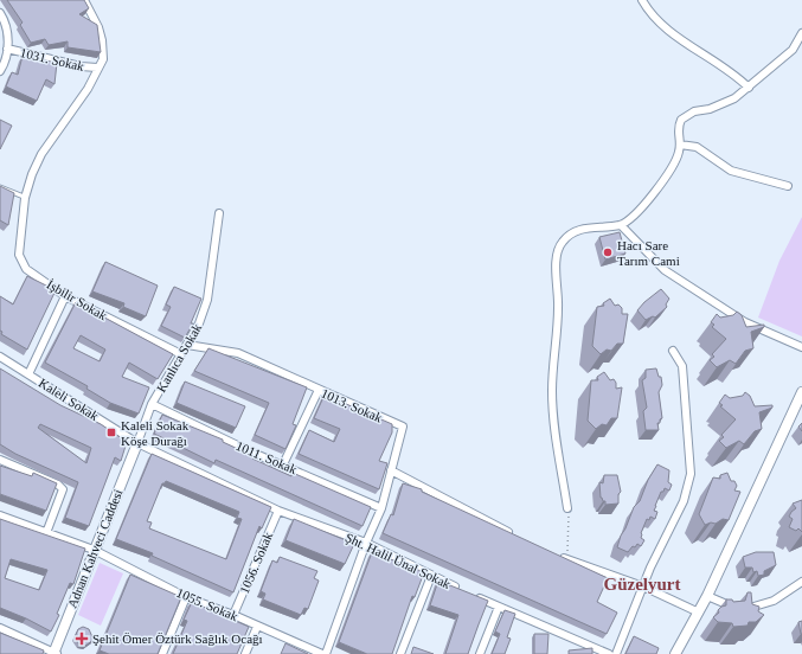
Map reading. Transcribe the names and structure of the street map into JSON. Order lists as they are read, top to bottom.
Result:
{
  "streets": {
    "street": [
      "1031. Sokak",
      "İşbilir Sokak",
      "Kanlıca Sokak",
      "Kaleli Sokak",
      "1013. Sokak",
      "1011. Sokak",
      "Adnan Kahveci Caddesi",
      "Şht. Halil Ünal Sokak",
      "1056. Sokak",
      "1055. Sokak"
    ]
  },
  "crossings": [
    ["1031. Sokak", "İşbilir Sokak"],
    ["İşbilir Sokak", "Kanlıca Sokak"],
    ["Kanlıca Sokak", "Kaleli Sokak"],
    ["Kanlıca Sokak", "1013. Sokak"],
    ["Kanlıca Sokak", "1011. Sokak"],
    ["Kanlıca Sokak", "Adnan Kahveci Caddesi"],
    ["Kanlıca Sokak", "Şht. Halil Ünal Sokak"],
    ["Kaleli Sokak", "Adnan Kahveci Caddesi"],
    ["Kaleli Sokak", "Şht. Halil Ünal Sokak"],
    ["1013. Sokak", "1011. Sokak"],
    ["1013. Sokak", "Şht. Halil Ünal Sokak"],
    ["Adnan Kahveci Caddesi", "Şht. Halil Ünal Sokak"],
    ["Adnan Kahveci Caddesi", "1055. Sokak"],
    ["Şht. Halil Ünal Sokak", "1056. Sokak"],
    ["1056. Sokak", "1055. Sokak"]
  ],
  "districts": ["Güzelyurt"],
  "places": {
    "other": ["Hacı Sare Tarım Cami"],
    "transit": ["Kaleli Sokak Köşe Durağı"],
    "health": ["Şehit Ömer Öztürk Sağlık Ocağı"]
  }
}
